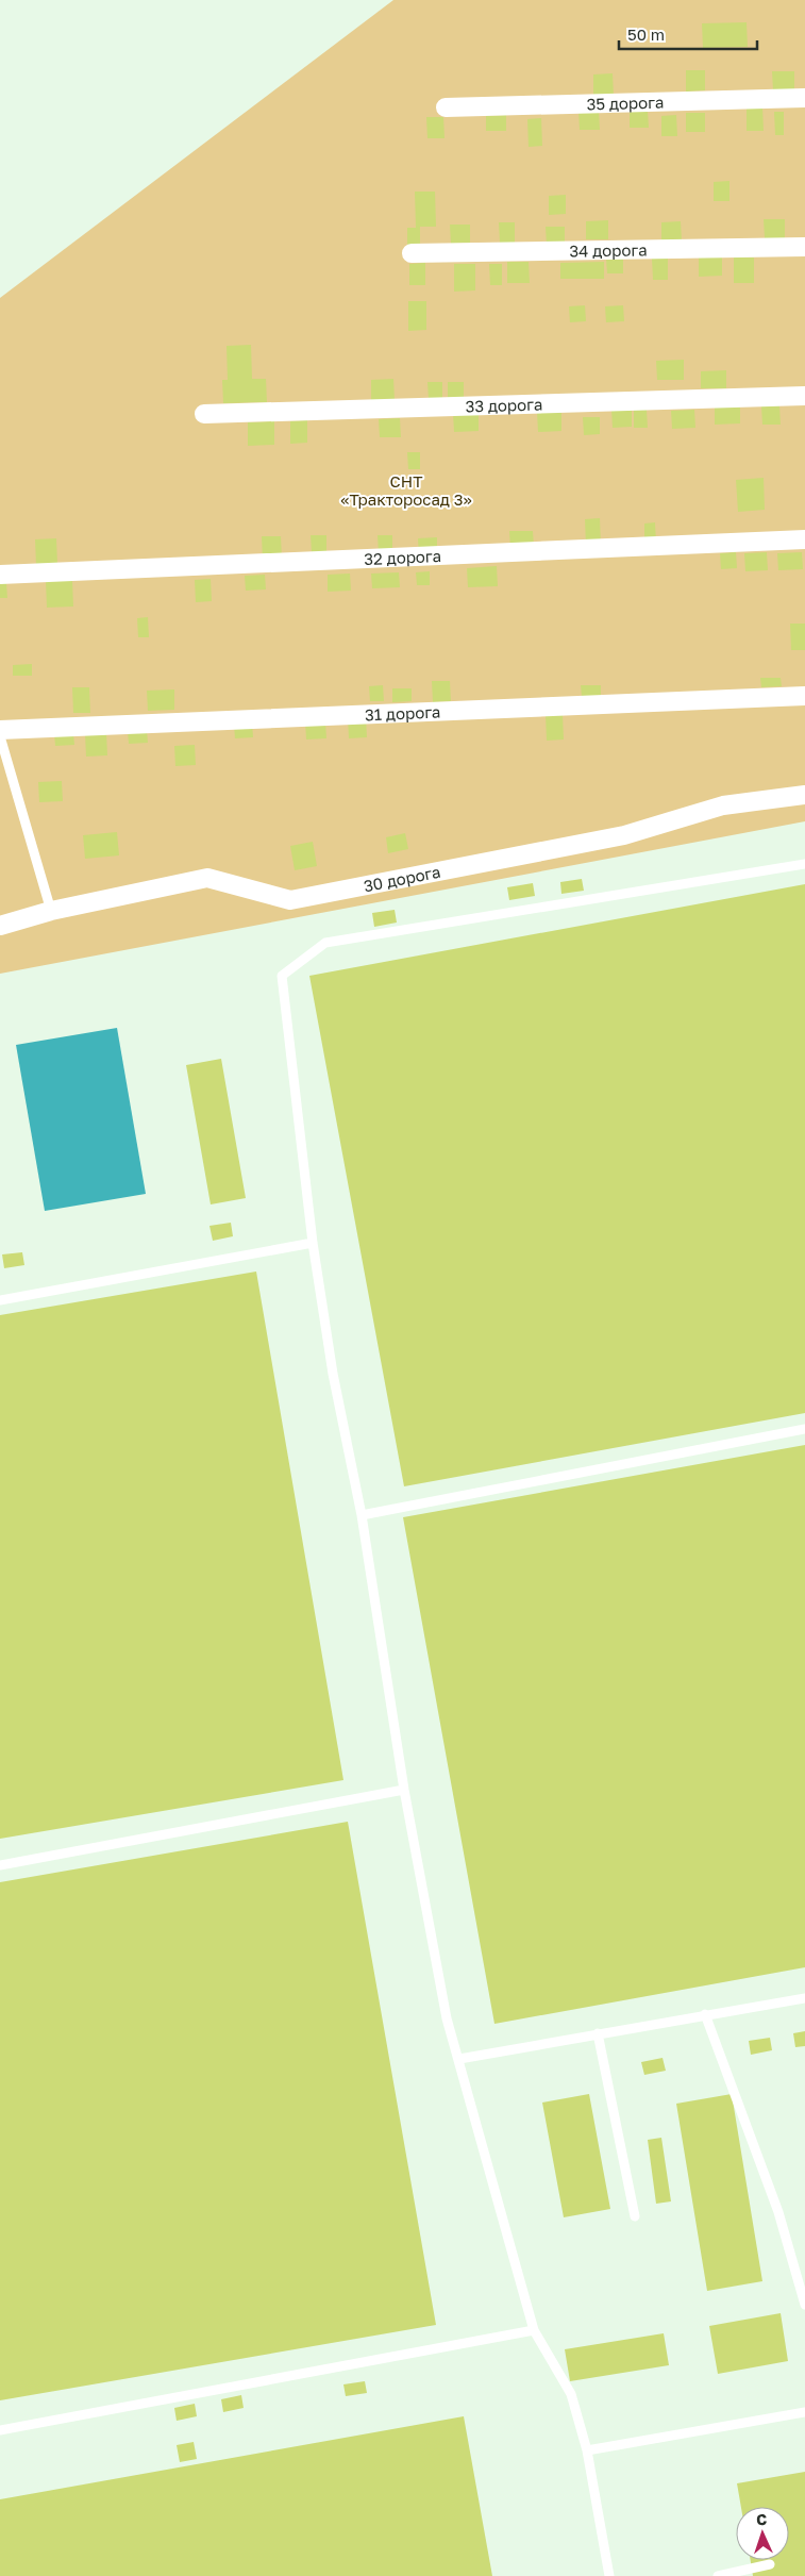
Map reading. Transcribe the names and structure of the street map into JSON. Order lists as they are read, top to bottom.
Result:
{
  "streets": {
    "street": [
      "35 дорога",
      "34 дорога",
      "33 дорога",
      "32 дорога",
      "31 дорога",
      "30 дорога"
    ]
  },
  "parks": ["СНТ «Тракторосад 3»"],
  "scale_bar": "50 m",
  "north": "top"
}
